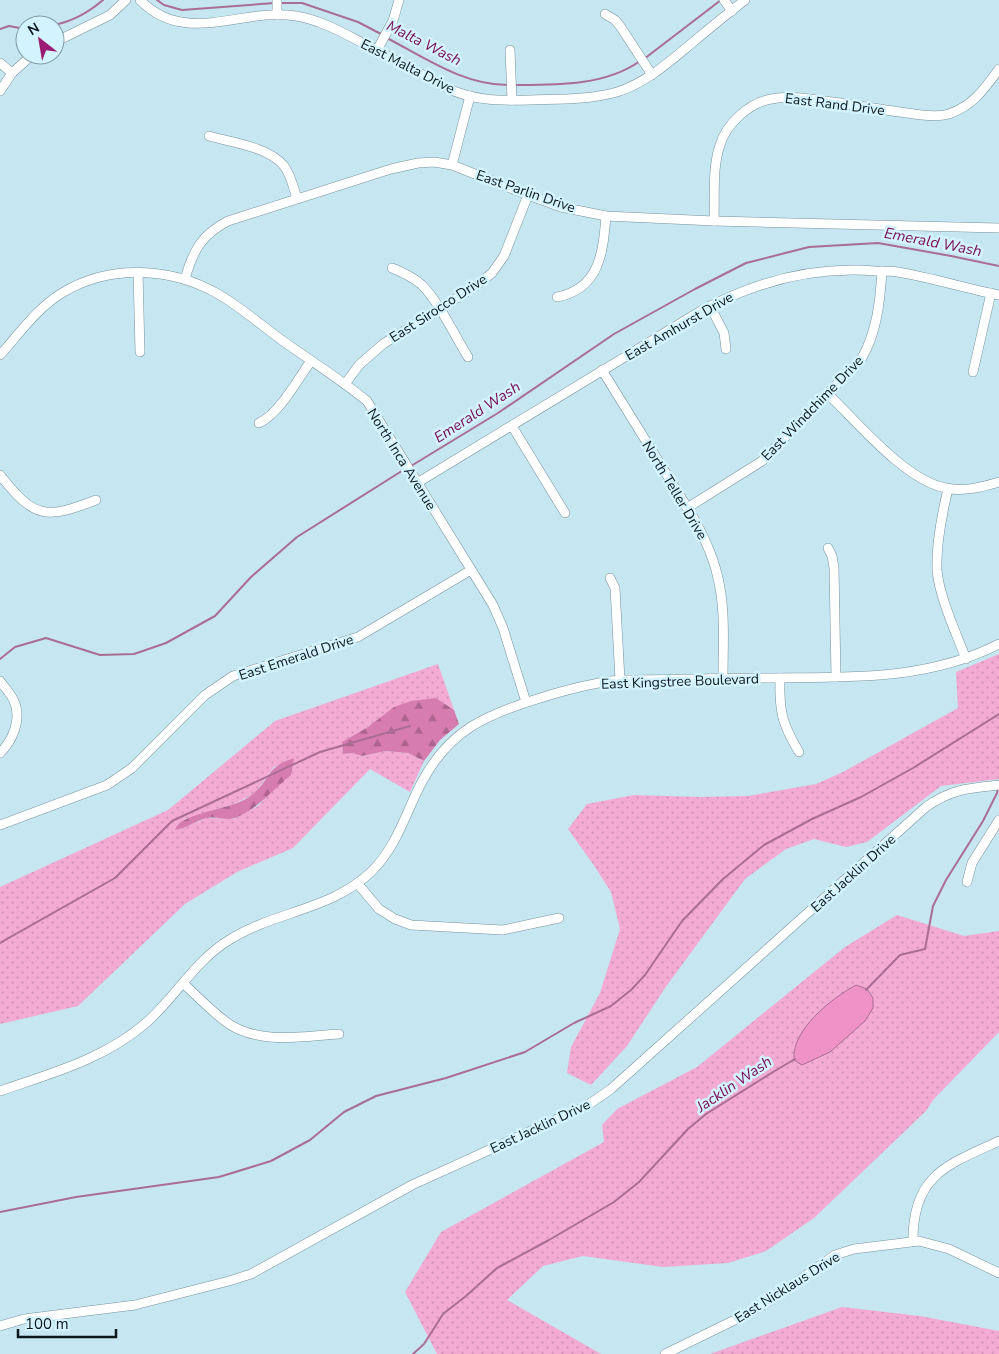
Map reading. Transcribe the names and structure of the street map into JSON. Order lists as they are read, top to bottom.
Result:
{
  "streets": {
    "street": [
      "East Malta Drive",
      "East Rand Drive",
      "East Parlin Drive",
      "East Sirocco Drive",
      "East Amhurst Drive",
      "East Windchime Drive",
      "North Inca Avenue",
      "North Teller Drive",
      "East Emerald Drive",
      "East Kingstree Boulevard",
      "East Jacklin Drive",
      "East Nicklaus Drive"
    ]
  },
  "crossings": [
    ["East Rand Drive", "East Parlin Drive"],
    ["East Parlin Drive", "East Sirocco Drive"],
    ["East Parlin Drive", "North Inca Avenue"],
    ["East Sirocco Drive", "North Inca Avenue"],
    ["East Amhurst Drive", "East Windchime Drive"],
    ["East Amhurst Drive", "North Inca Avenue"],
    ["East Amhurst Drive", "North Teller Drive"],
    ["East Windchime Drive", "North Teller Drive"],
    ["North Inca Avenue", "East Emerald Drive"],
    ["North Inca Avenue", "East Kingstree Boulevard"],
    ["North Teller Drive", "East Kingstree Boulevard"]
  ],
  "water": ["Malta Wash", "Emerald Wash", "Jacklin Wash"],
  "scale_bar": "100 m",
  "north": "top left"
}
